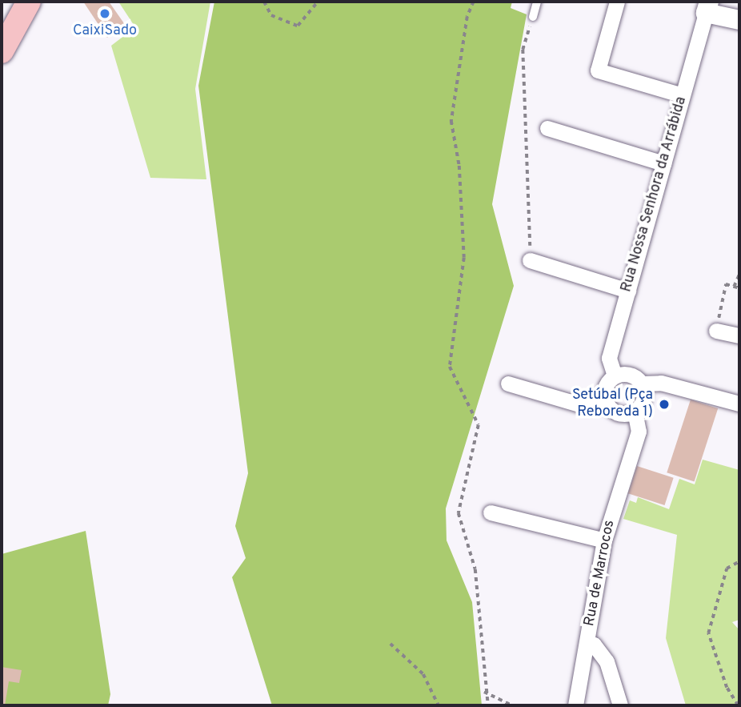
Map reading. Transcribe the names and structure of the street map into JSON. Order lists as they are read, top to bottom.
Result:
{
  "streets": {
    "street": ["Rua Nossa Senhora da Arrábida", "Rua de Marrocos"]
  },
  "crossings": [
    ["Rua Nossa Senhora da Arrábida", "Rua de Marrocos"]
  ],
  "places": ["CaixiSado", "Setúbal (Pça Reboreda 1)"]
}
